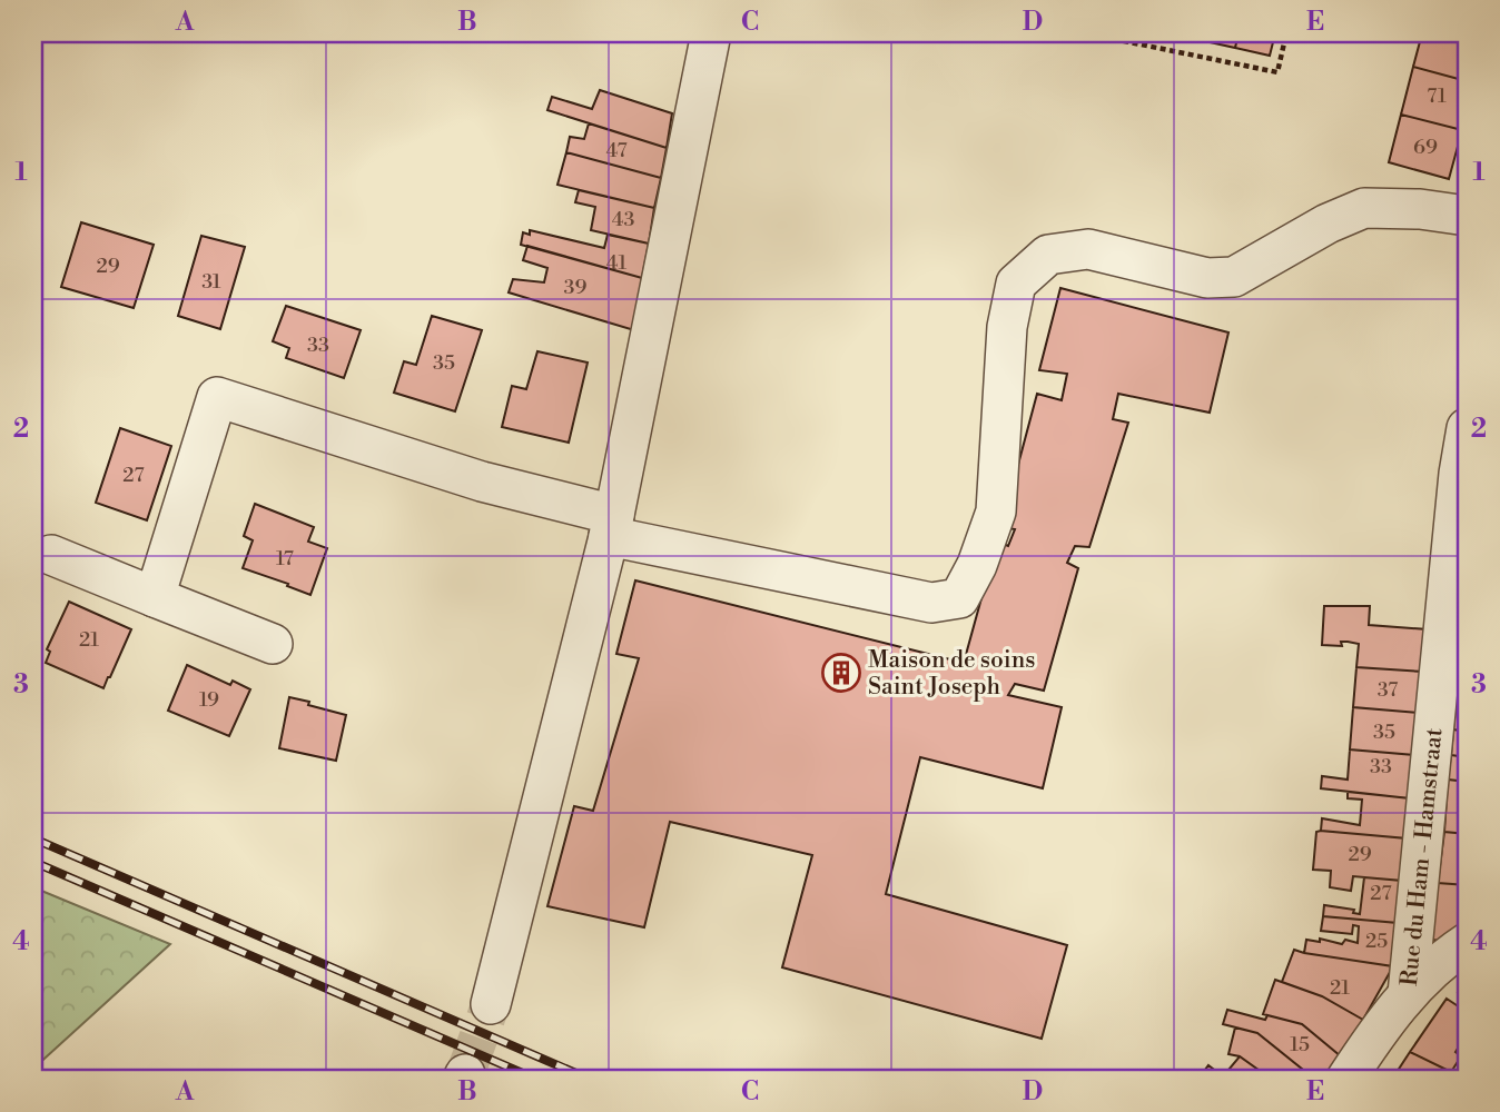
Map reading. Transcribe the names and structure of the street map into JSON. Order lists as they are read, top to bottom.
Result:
{
  "streets": {
    "street": ["Rue du Ham - Hamstraat"]
  },
  "places": {
    "building": ["Maison de soins Saint Joseph"]
  },
  "house_numbers": [
    "71",
    "69",
    "47",
    "43",
    "41",
    "29",
    "31",
    "39",
    "33",
    "35",
    "27",
    "17",
    "21",
    "37",
    "19",
    "35",
    "33",
    "29",
    "27",
    "25",
    "21",
    "15"
  ],
  "grid": {
    "columns": [
      "A",
      "B",
      "C",
      "D",
      "E"
    ],
    "rows": [
      "1",
      "2",
      "3",
      "4"
    ]
  }
}
